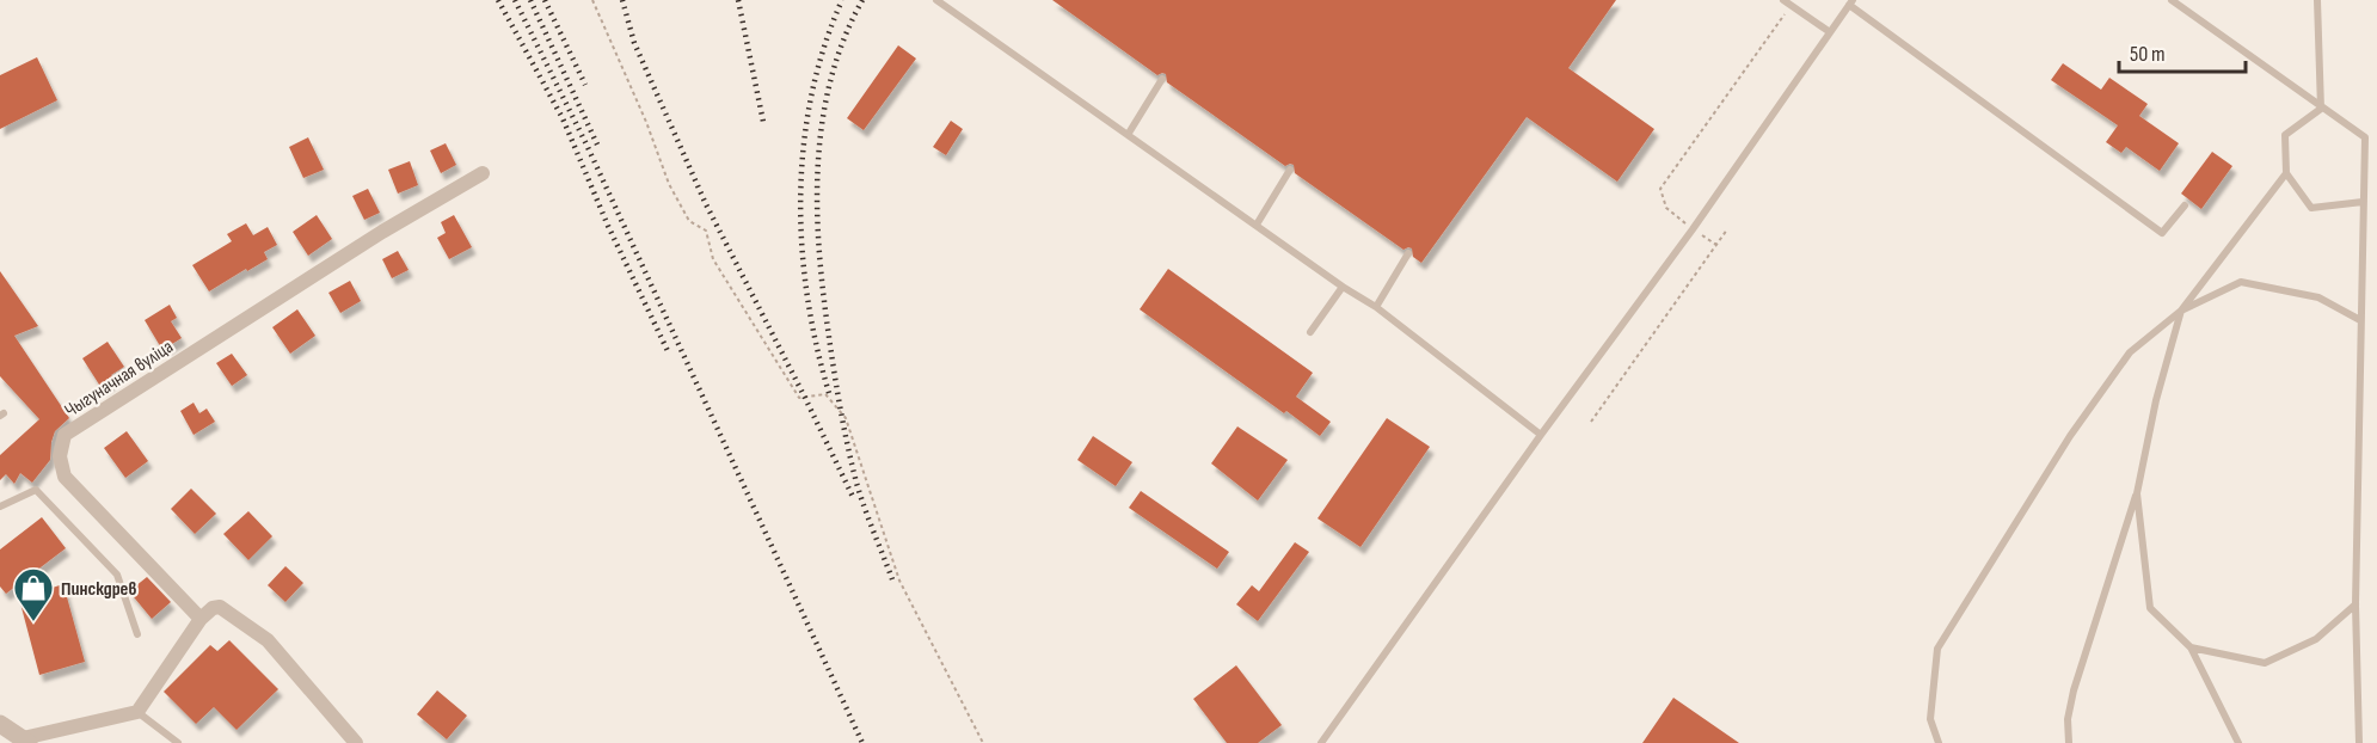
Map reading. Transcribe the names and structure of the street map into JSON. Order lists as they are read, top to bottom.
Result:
{
  "streets": {
    "street": ["Чыгуначная вуліца"]
  },
  "places": {
    "shop": ["Пинскдрев"]
  },
  "scale_bar": "50 m"
}
